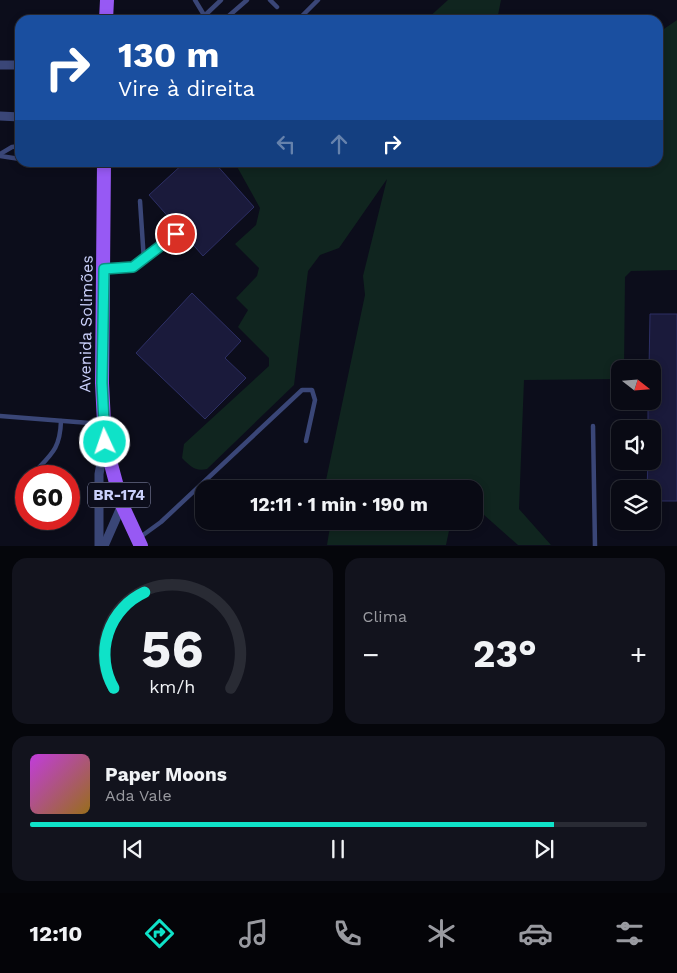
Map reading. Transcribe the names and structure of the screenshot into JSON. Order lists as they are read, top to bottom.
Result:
{
  "streets": {
    "main road": ["Avenida Solimões", "BR-174"]
  },
  "crossings": [
    ["Avenida Solimões", "BR-174"]
  ],
  "north": "right",
  "page": {
    "turn": ["130 m", "Vire à direita"],
    "limit": "60",
    "trip": "12:11 · 1 min · 190 m",
    "tile": "Clima",
    "heat": ["−", "23°", "+"],
    "song": ["Paper Moons", "Ada Vale"],
    "tabs": "12:10",
    "gauge": ["56", "km/h"]
  }
}
